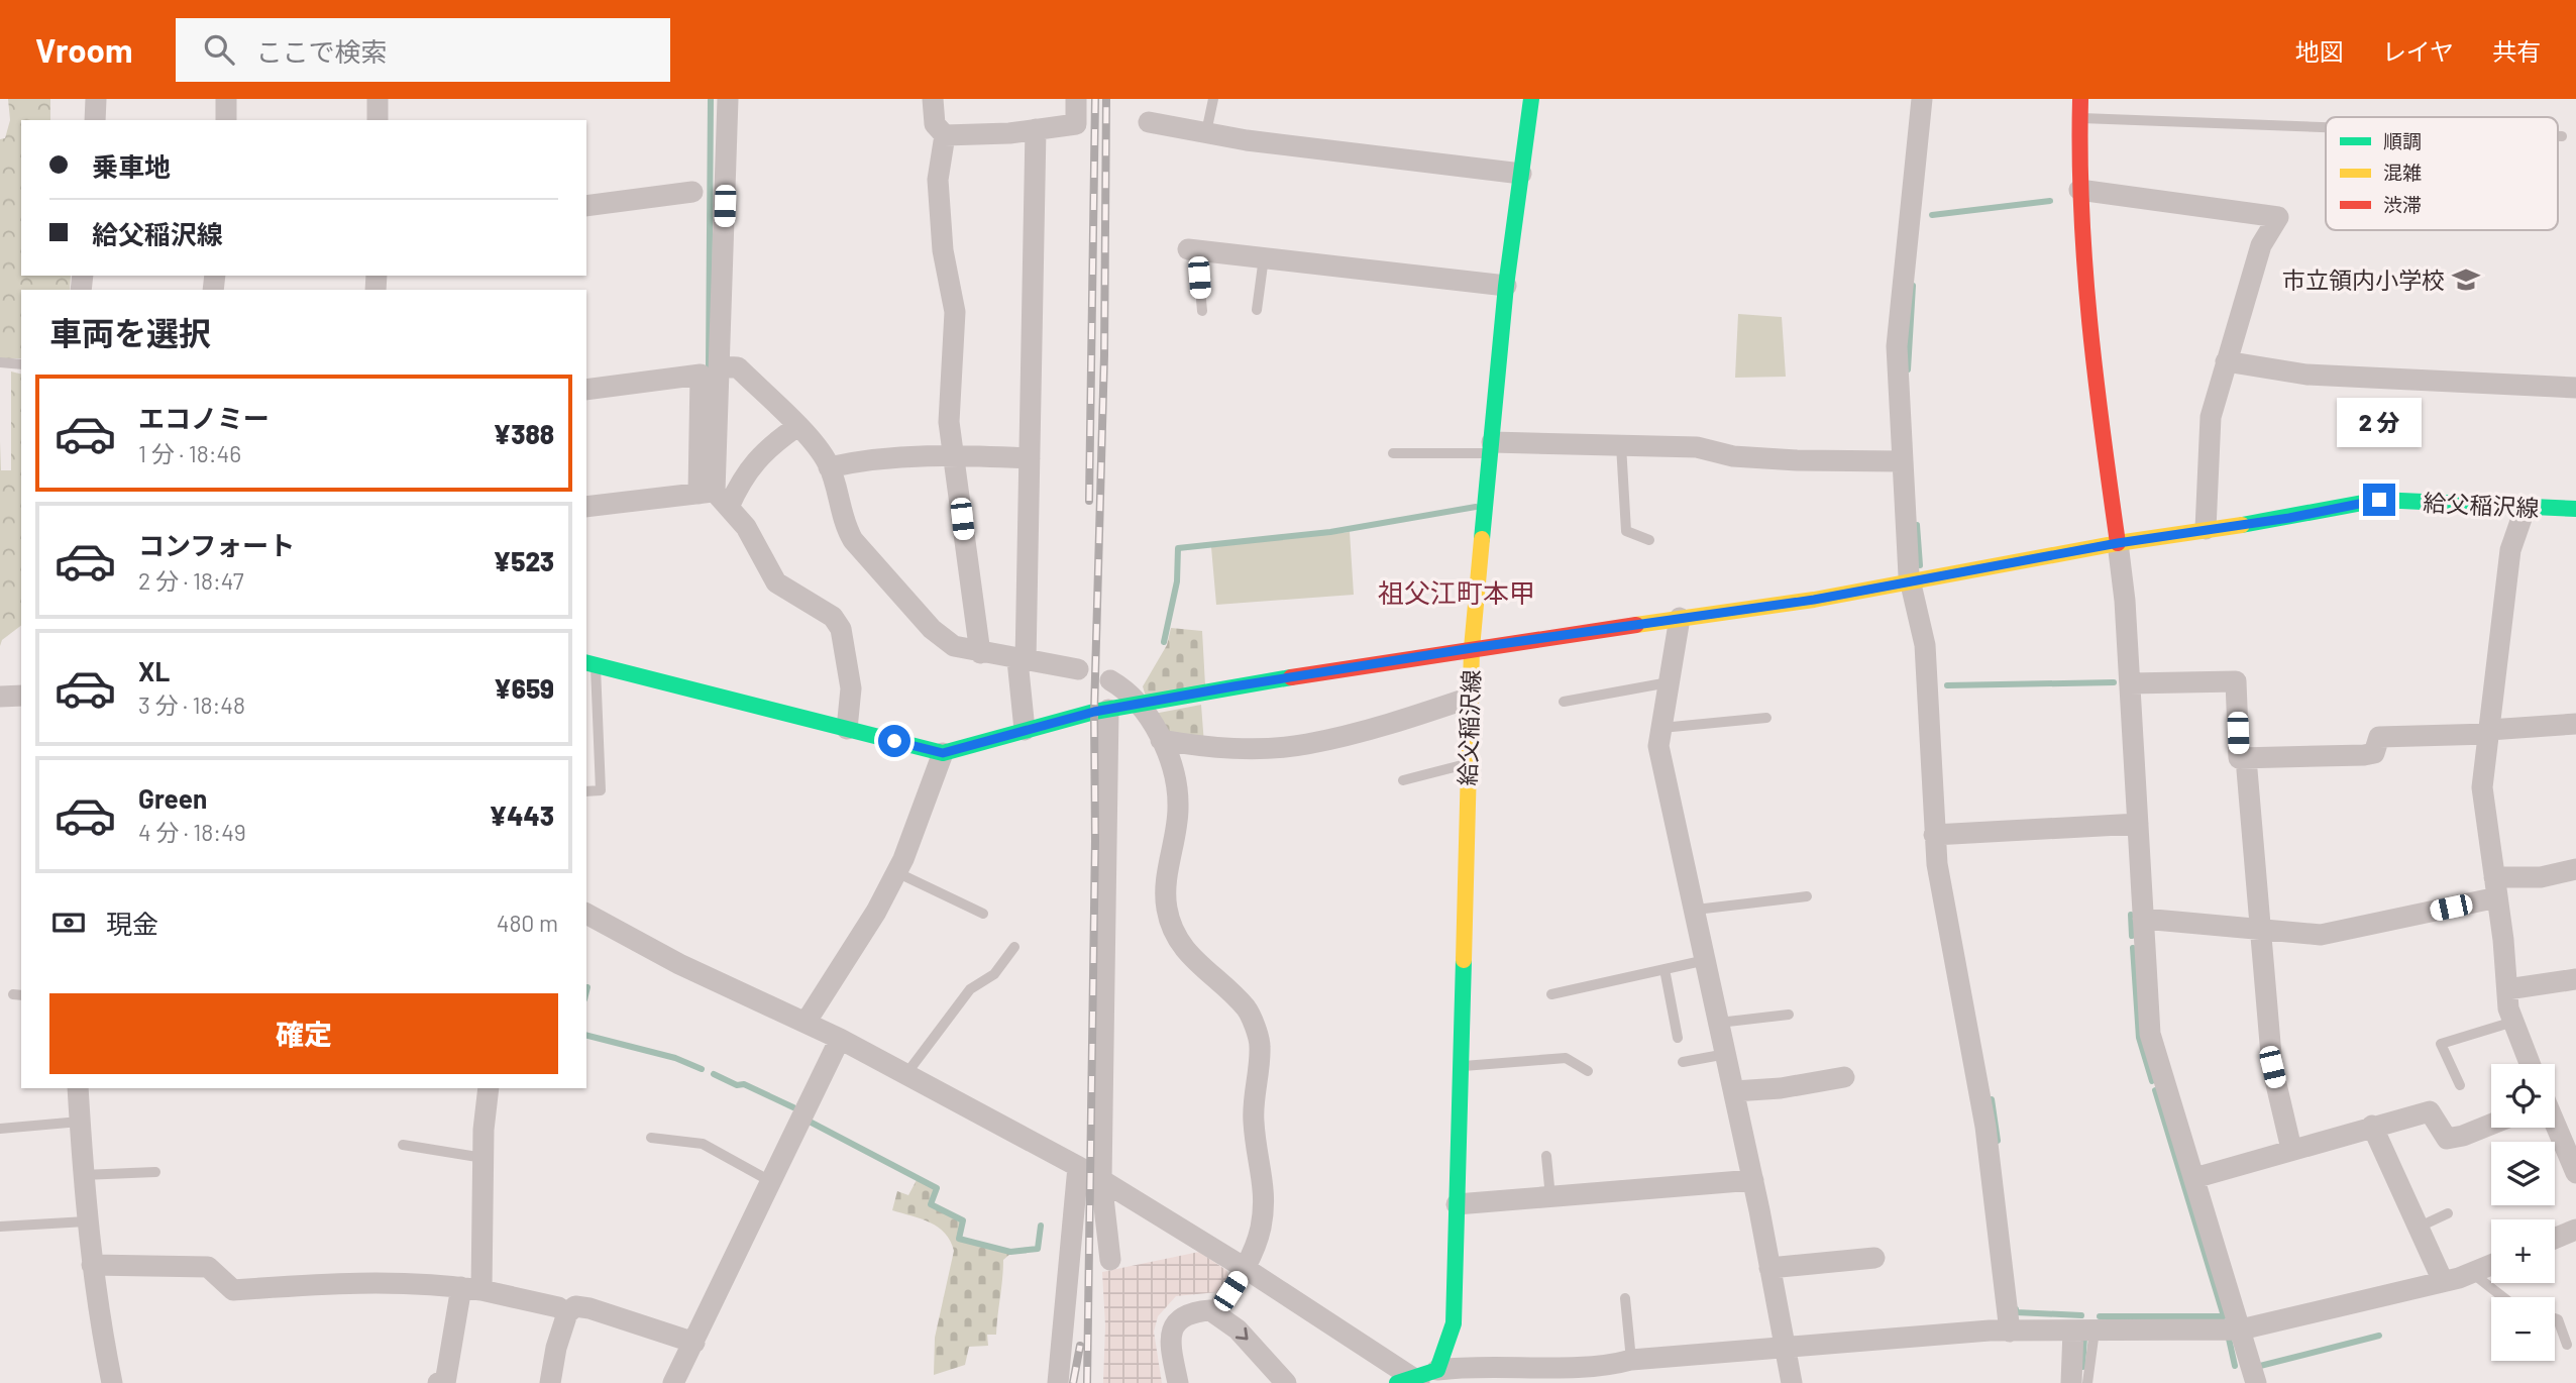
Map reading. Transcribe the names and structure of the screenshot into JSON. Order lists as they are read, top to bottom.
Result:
{
  "streets": {
    "street": ["給父稲沢線"]
  },
  "districts": ["祖父江町本甲"],
  "places": {
    "school or university": ["市立領内小学校"]
  },
  "legend": ["順調", "混雑", "渋滞"],
  "page": {
    "header": "Vroom",
    "search": "ここで検索",
    "nav": ["地図", "レイヤ", "共有"],
    "banner": ["乗車地", "給父稲沢線"],
    "heading": "車両を選択",
    "list": [
      {
        "name": "エコノミー",
        "note": "1 分 · 18:46",
        "value": "¥388"
      },
      {
        "name": "コンフォート",
        "note": "2 分 · 18:47",
        "value": "¥523"
      },
      {
        "name": "XL",
        "note": "3 分 · 18:48",
        "value": "¥659"
      },
      {
        "name": "Green",
        "note": "4 分 · 18:49",
        "value": "¥443"
      }
    ],
    "bubble": "2 分",
    "pay": ["現金", "480 m"],
    "buttons": "確定",
    "map_buttons": ["+", "−"]
  }
}
